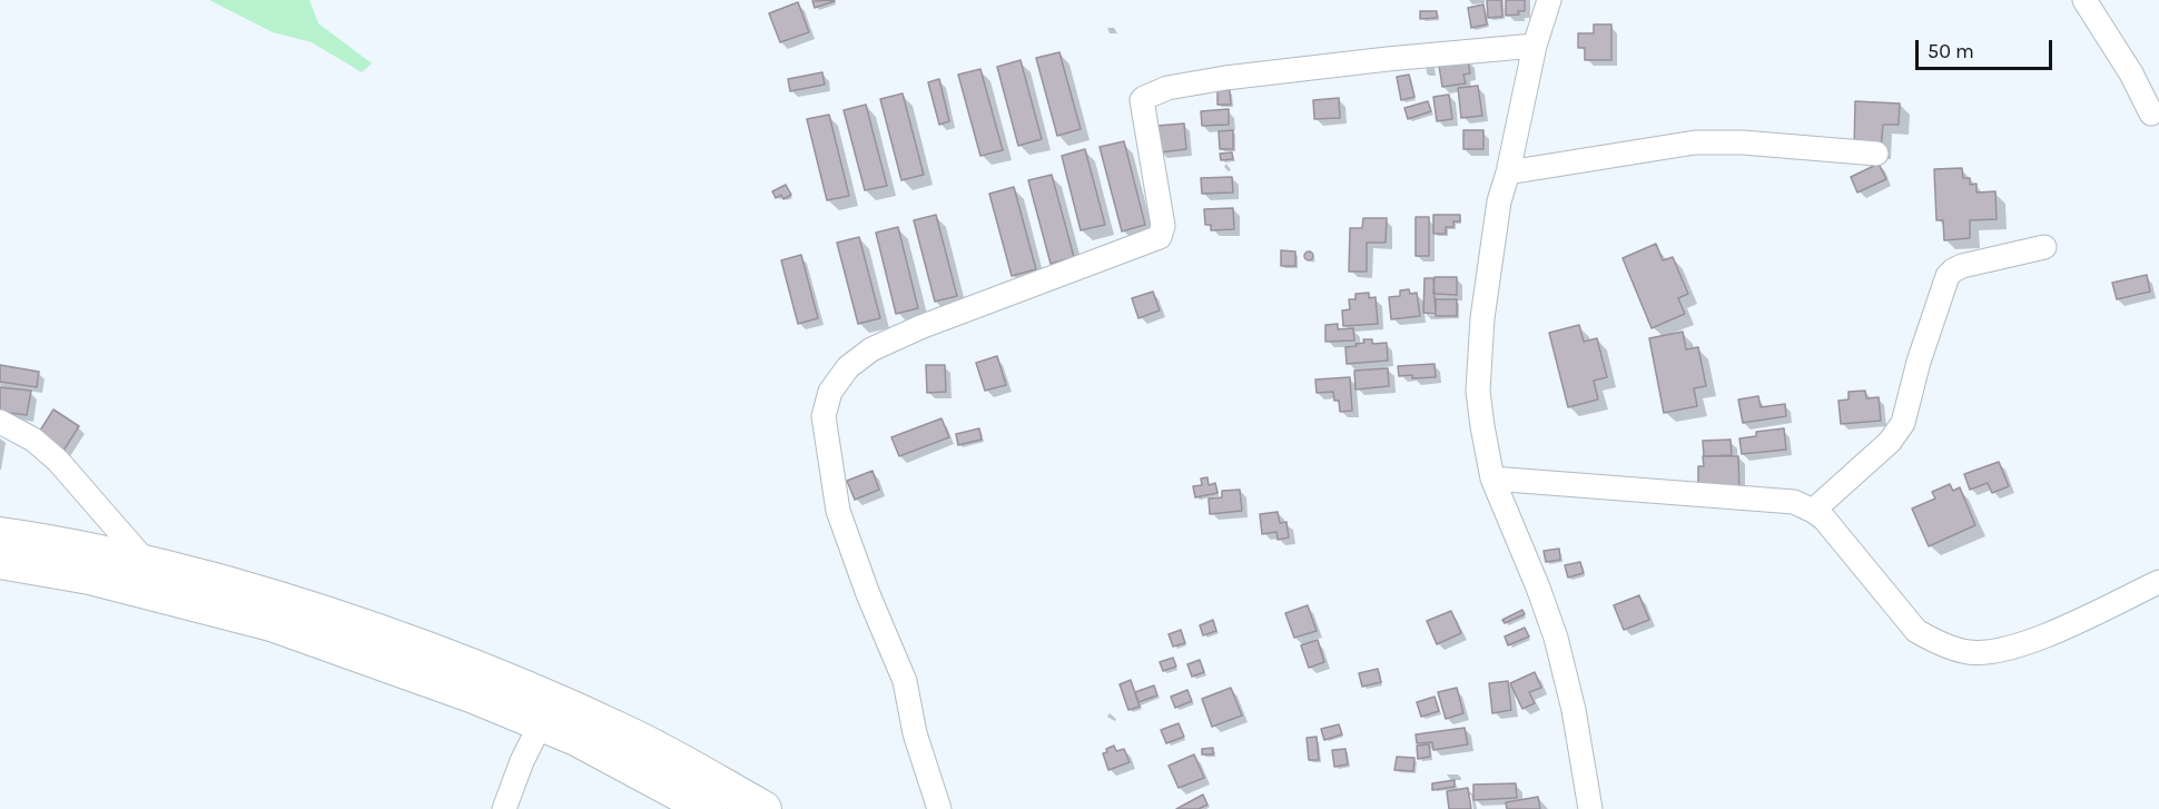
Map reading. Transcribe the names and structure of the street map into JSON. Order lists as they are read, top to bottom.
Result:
{
  "scale_bar": "50 m"
}
